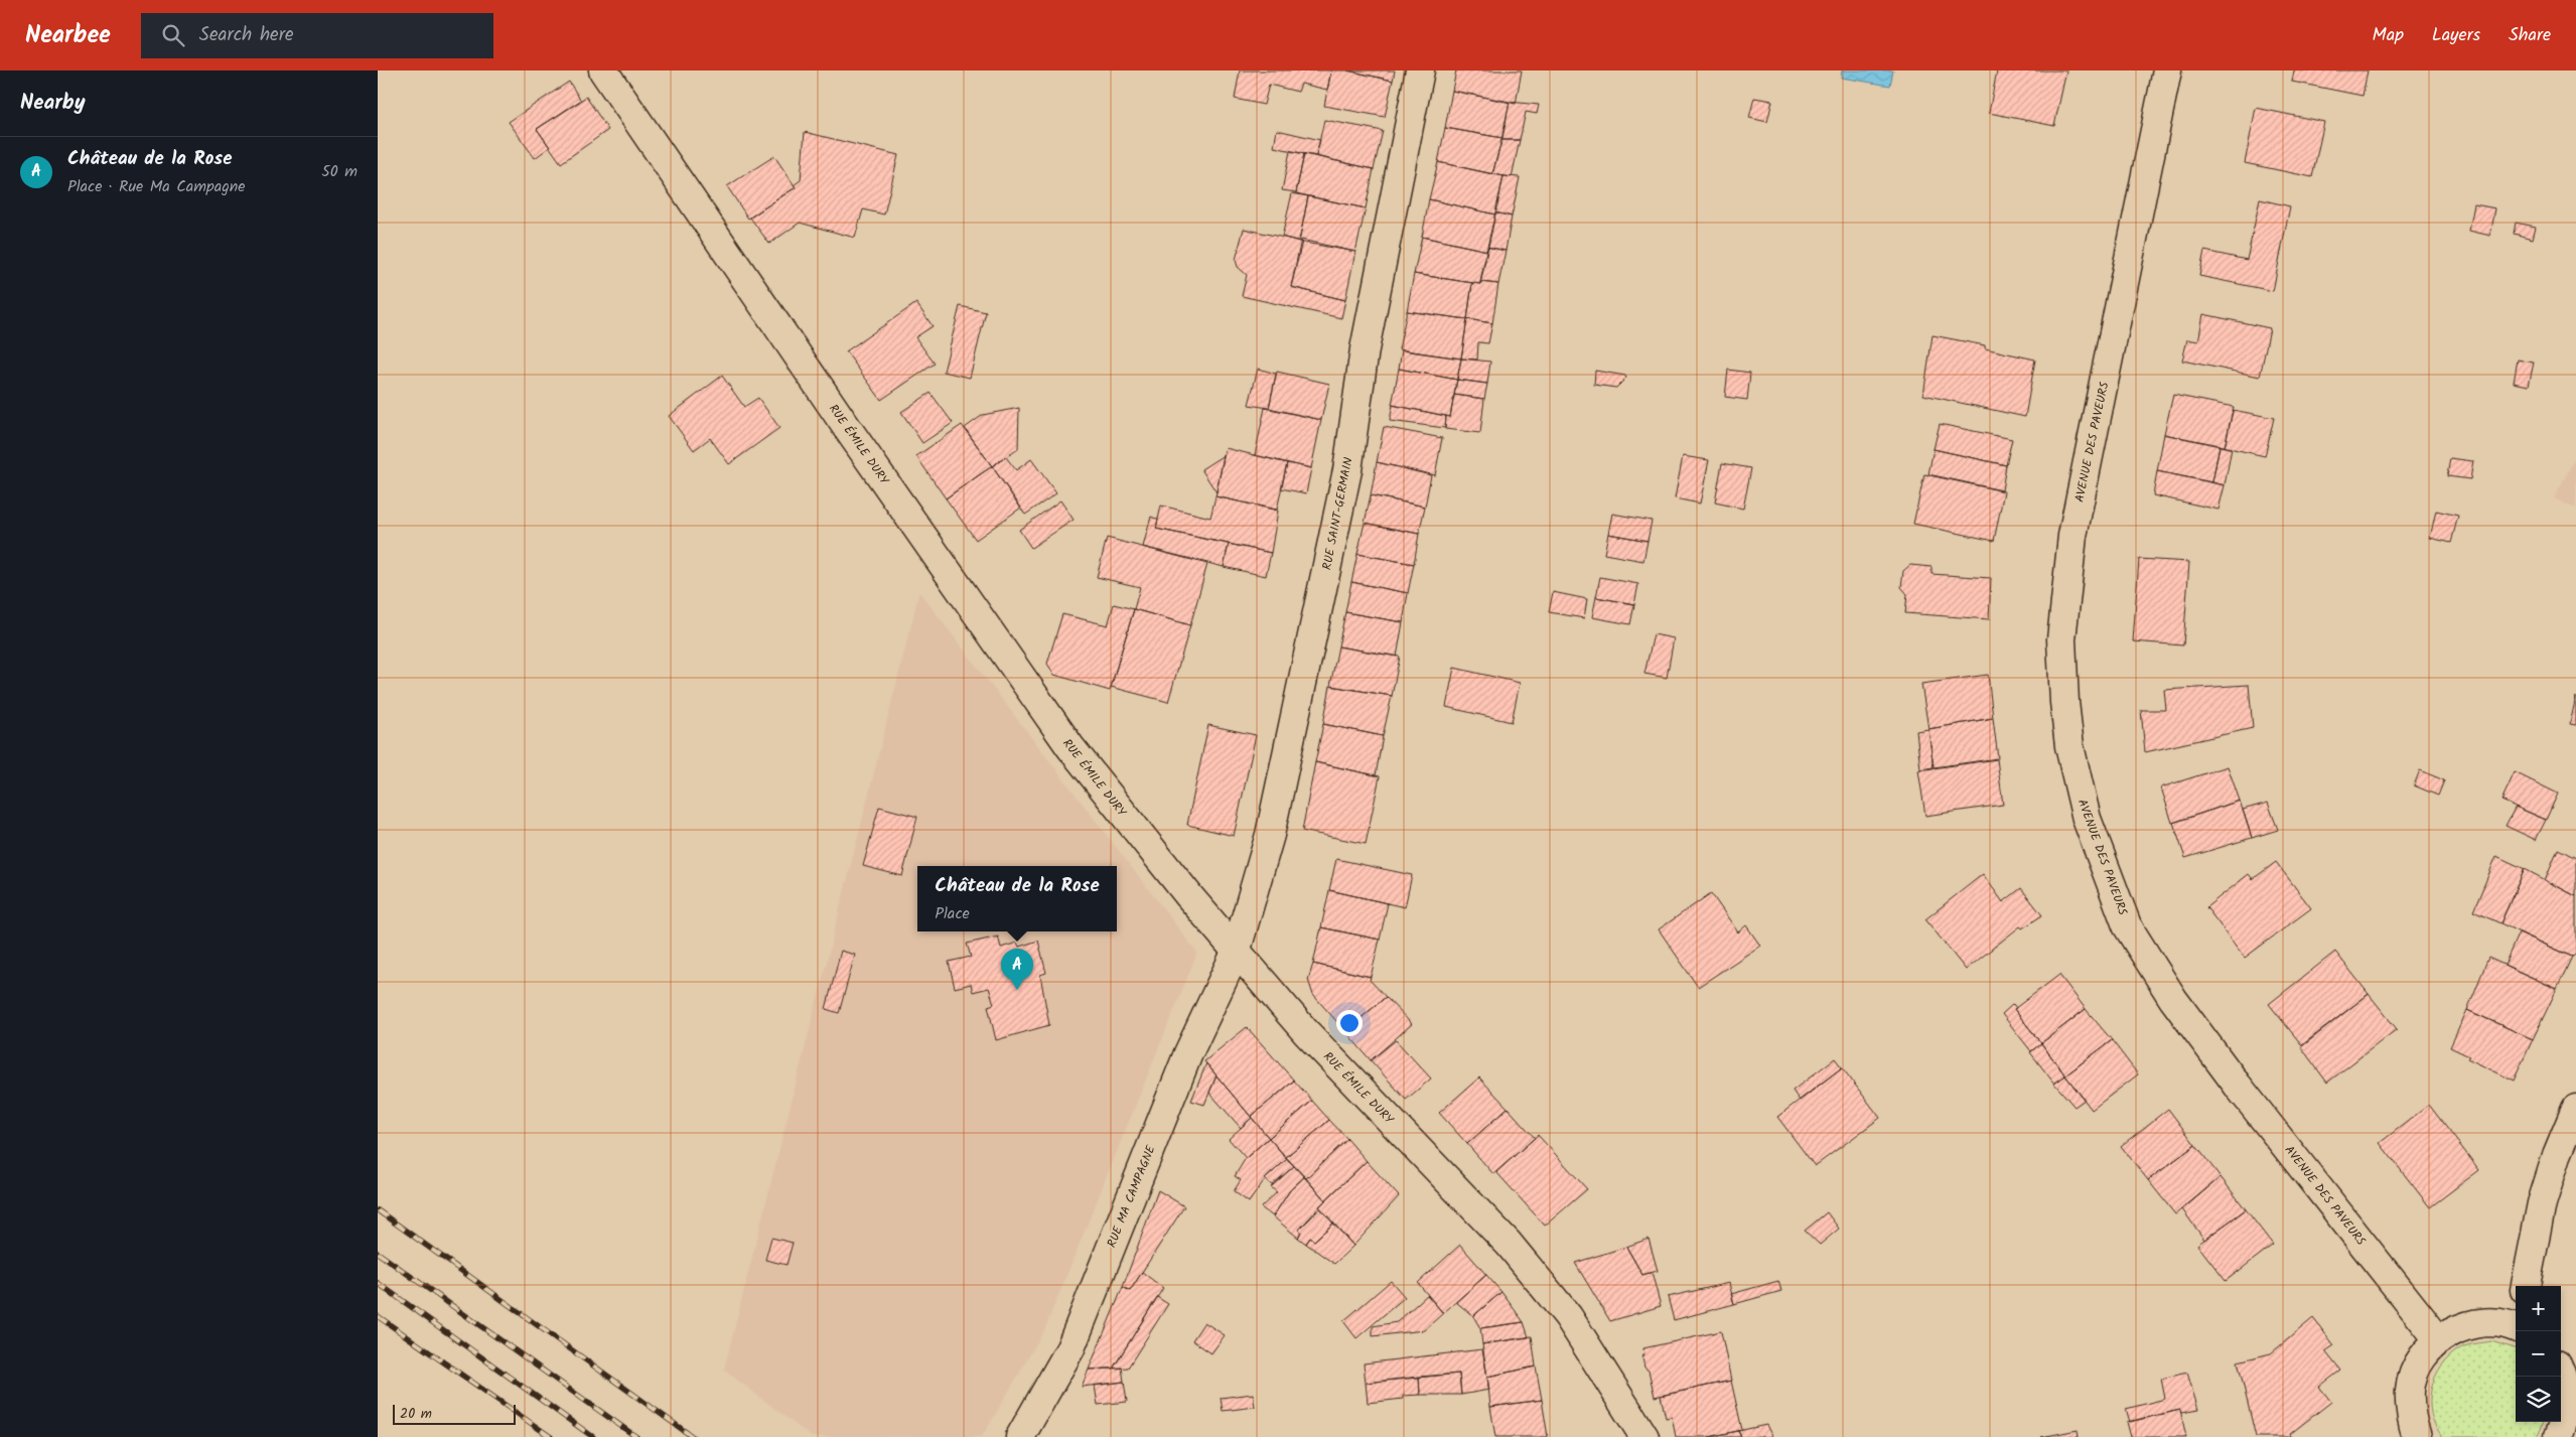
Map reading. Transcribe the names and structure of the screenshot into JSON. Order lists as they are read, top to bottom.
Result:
{
  "streets": {
    "street": [
      "AVENUE DES PAVEURS",
      "RUE ÉMILE DURY",
      "RUE SAINT-GERMAIN",
      "RUE MA CAMPAGNE"
    ]
  },
  "crossings": [
    ["RUE ÉMILE DURY", "RUE SAINT-GERMAIN"],
    ["RUE ÉMILE DURY", "RUE MA CAMPAGNE"],
    ["RUE SAINT-GERMAIN", "RUE MA CAMPAGNE"]
  ],
  "scale_bar": "20 m",
  "page": {
    "header": "Nearbee",
    "search": "Search here",
    "nav": ["Map", "Layers", "Share"],
    "heading": "Nearby",
    "list": [
      {
        "mark": "A",
        "name": "Château de la Rose",
        "note": "Place · Rue Ma Campagne",
        "value": "50 m"
      }
    ],
    "popup": ["Château de la Rose", "Place"],
    "pins": "A",
    "map_buttons": ["+", "−"],
    "scale": "20 m"
  }
}
